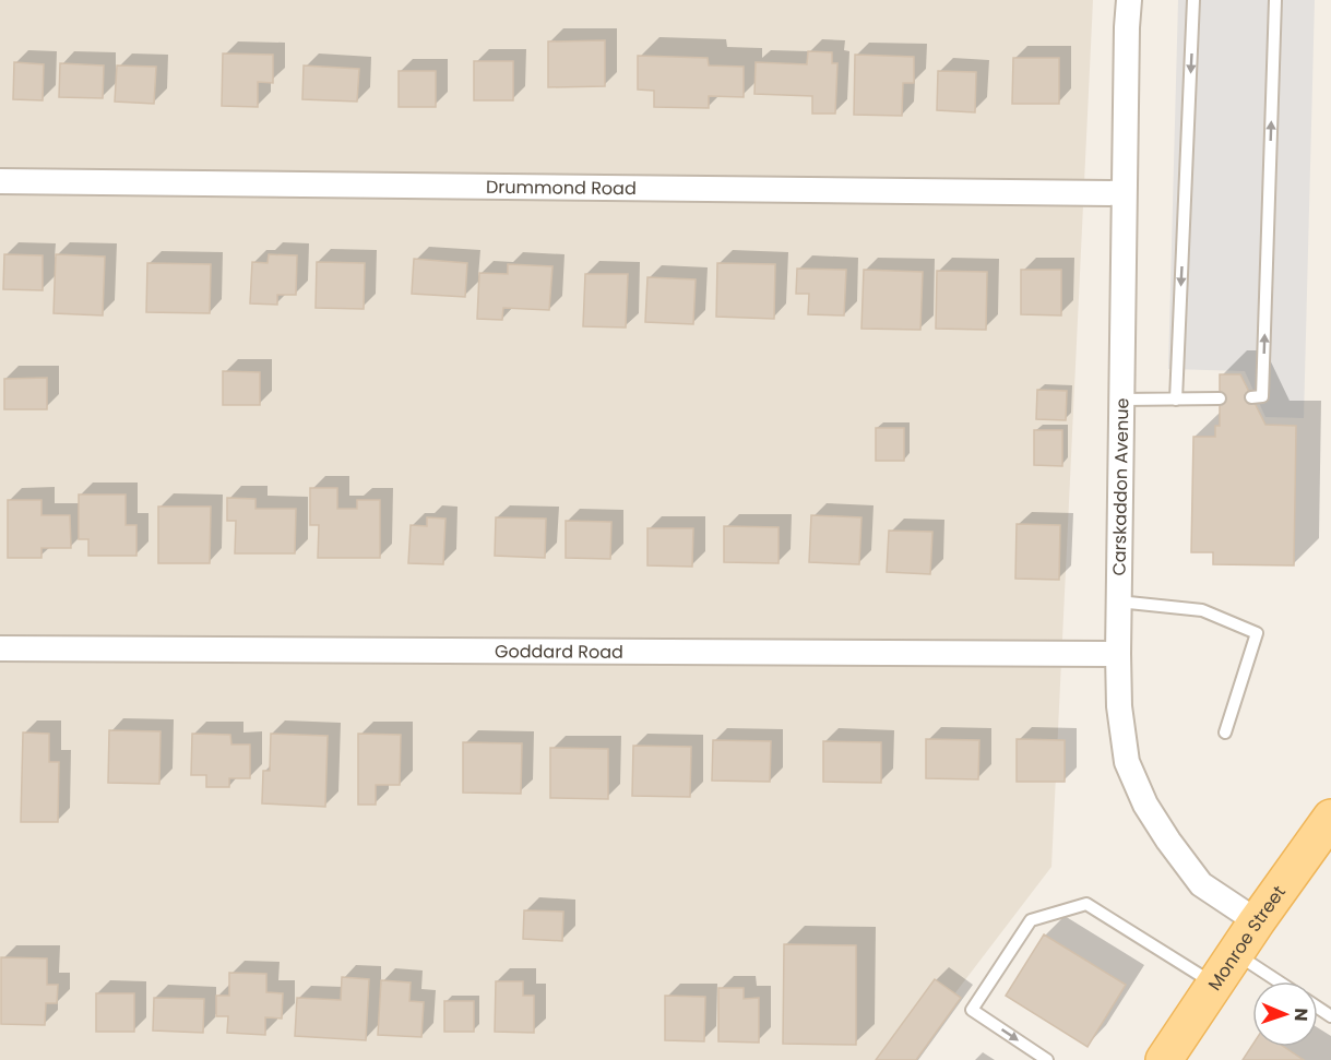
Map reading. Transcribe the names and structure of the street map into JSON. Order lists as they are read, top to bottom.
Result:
{
  "streets": {
    "main road": ["Monroe Street"],
    "street": ["Drummond Road", "Carskaddon Avenue", "Goddard Road"]
  },
  "crossings": [
    ["Drummond Road", "Carskaddon Avenue"],
    ["Carskaddon Avenue", "Goddard Road"],
    ["Carskaddon Avenue", "Monroe Street"]
  ],
  "north": "right"
}
